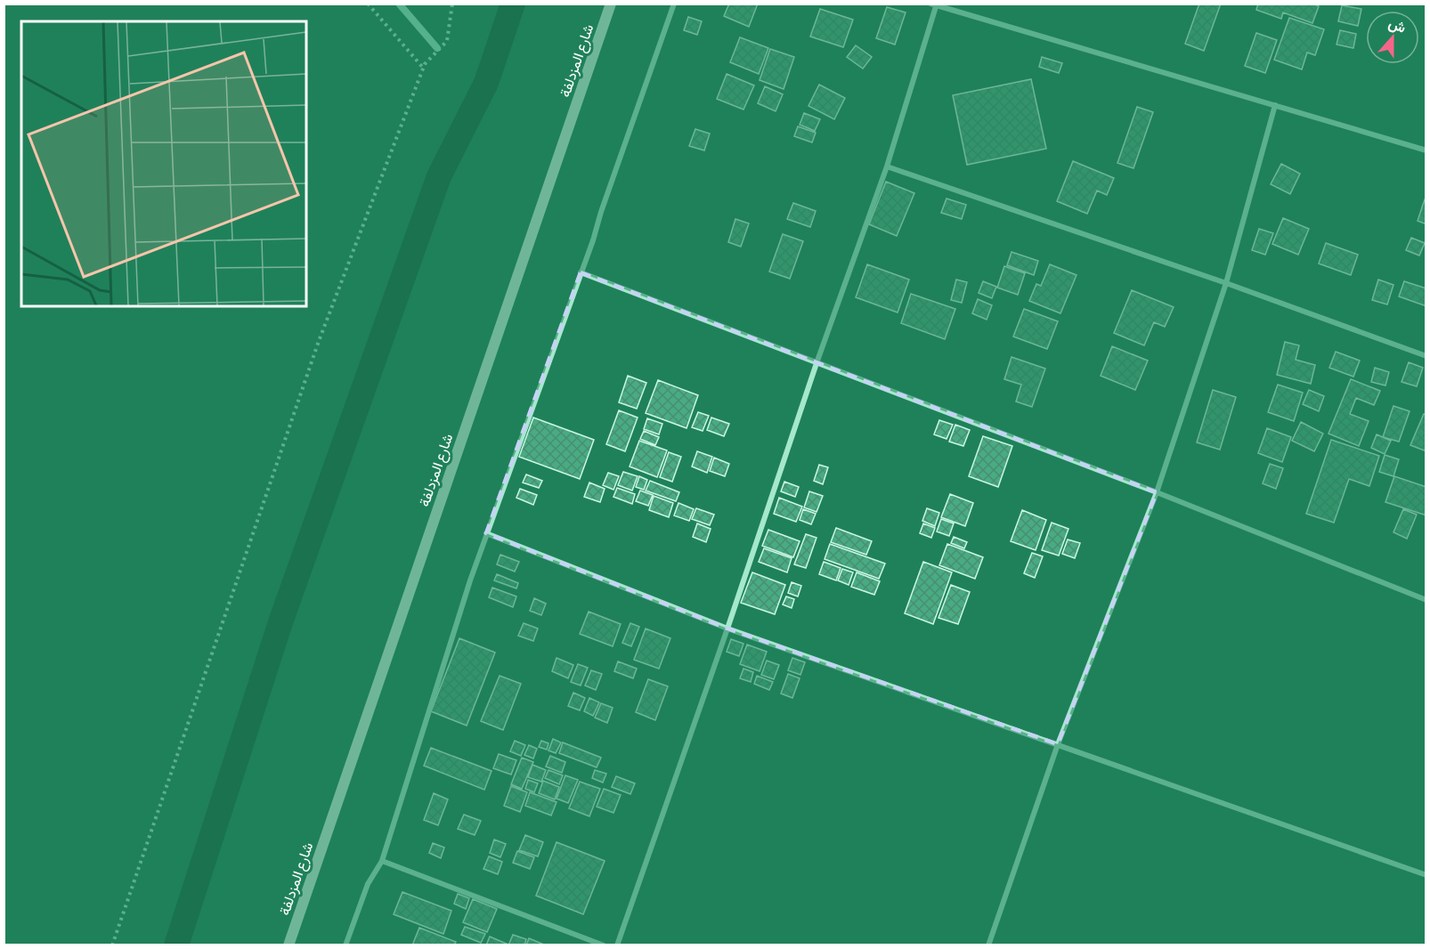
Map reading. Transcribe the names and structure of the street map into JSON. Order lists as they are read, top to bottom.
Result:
{
  "streets": {
    "street": ["شارع المزدلفة"]
  },
  "north": "top"
}
